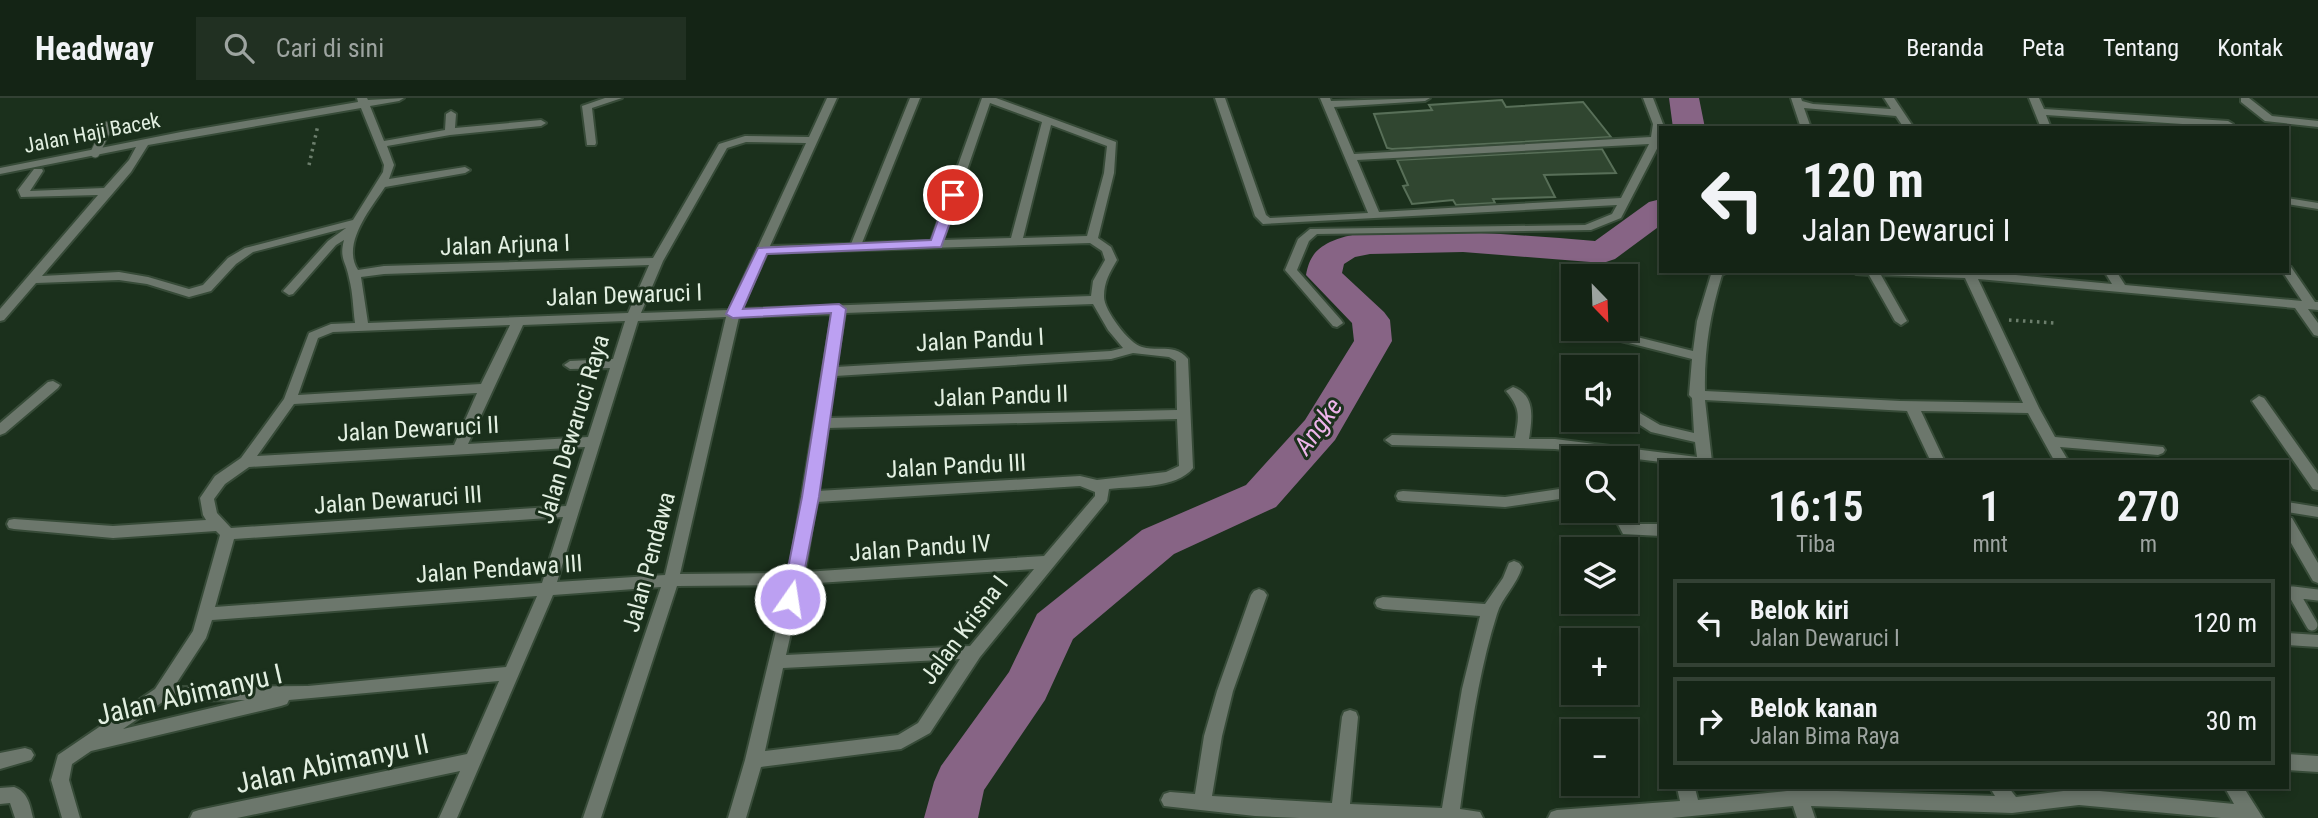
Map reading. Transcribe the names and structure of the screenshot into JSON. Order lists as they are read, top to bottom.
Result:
{
  "streets": {
    "street": [
      "Jalan Haji Bacek",
      "Jalan Arjuna I",
      "Jalan Dewaruci I",
      "Jalan Pandu I",
      "Jalan Pandu II",
      "Jalan Dewaruci II",
      "Jalan Dewaruci Raya",
      "Jalan Pandu III",
      "Jalan Dewaruci III",
      "Jalan Pandu IV",
      "Jalan Pendawa",
      "Jalan Pendawa III",
      "Jalan Krisna I",
      "Jalan Abimanyu I",
      "Jalan Abimanyu II"
    ]
  },
  "crossings": [
    ["Jalan Arjuna I", "Jalan Dewaruci Raya"],
    ["Jalan Dewaruci I", "Jalan Dewaruci Raya"],
    ["Jalan Dewaruci I", "Jalan Pendawa"],
    ["Jalan Pandu I", "Jalan Pandu II"],
    ["Jalan Pandu I", "Jalan Pandu III"],
    ["Jalan Pandu II", "Jalan Pandu III"],
    ["Jalan Dewaruci II", "Jalan Dewaruci Raya"],
    ["Jalan Dewaruci Raya", "Jalan Dewaruci III"],
    ["Jalan Dewaruci Raya", "Jalan Pendawa"],
    ["Jalan Dewaruci Raya", "Jalan Pendawa III"],
    ["Jalan Dewaruci Raya", "Jalan Abimanyu I"],
    ["Jalan Dewaruci Raya", "Jalan Abimanyu II"],
    ["Jalan Pandu III", "Jalan Krisna I"],
    ["Jalan Pandu IV", "Jalan Pendawa III"],
    ["Jalan Pandu IV", "Jalan Krisna I"],
    ["Jalan Pendawa", "Jalan Pendawa III"]
  ],
  "water": ["Angke"],
  "north": "bottom right",
  "page": {
    "header": "Headway",
    "search": "Cari di sini",
    "nav": [
      "Beranda",
      "Peta",
      "Tentang",
      "Kontak"
    ],
    "turn": ["120 m", "Jalan Dewaruci I"],
    "map_buttons": ["+", "−"],
    "eta": [
      "16:15",
      "Tiba",
      "1",
      "mnt",
      "270",
      "m"
    ],
    "list": [
      {
        "name": "Belok kiri",
        "note": "Jalan Dewaruci I",
        "value": "120 m"
      },
      {
        "name": "Belok kanan",
        "note": "Jalan Bima Raya",
        "value": "30 m"
      }
    ]
  }
}
